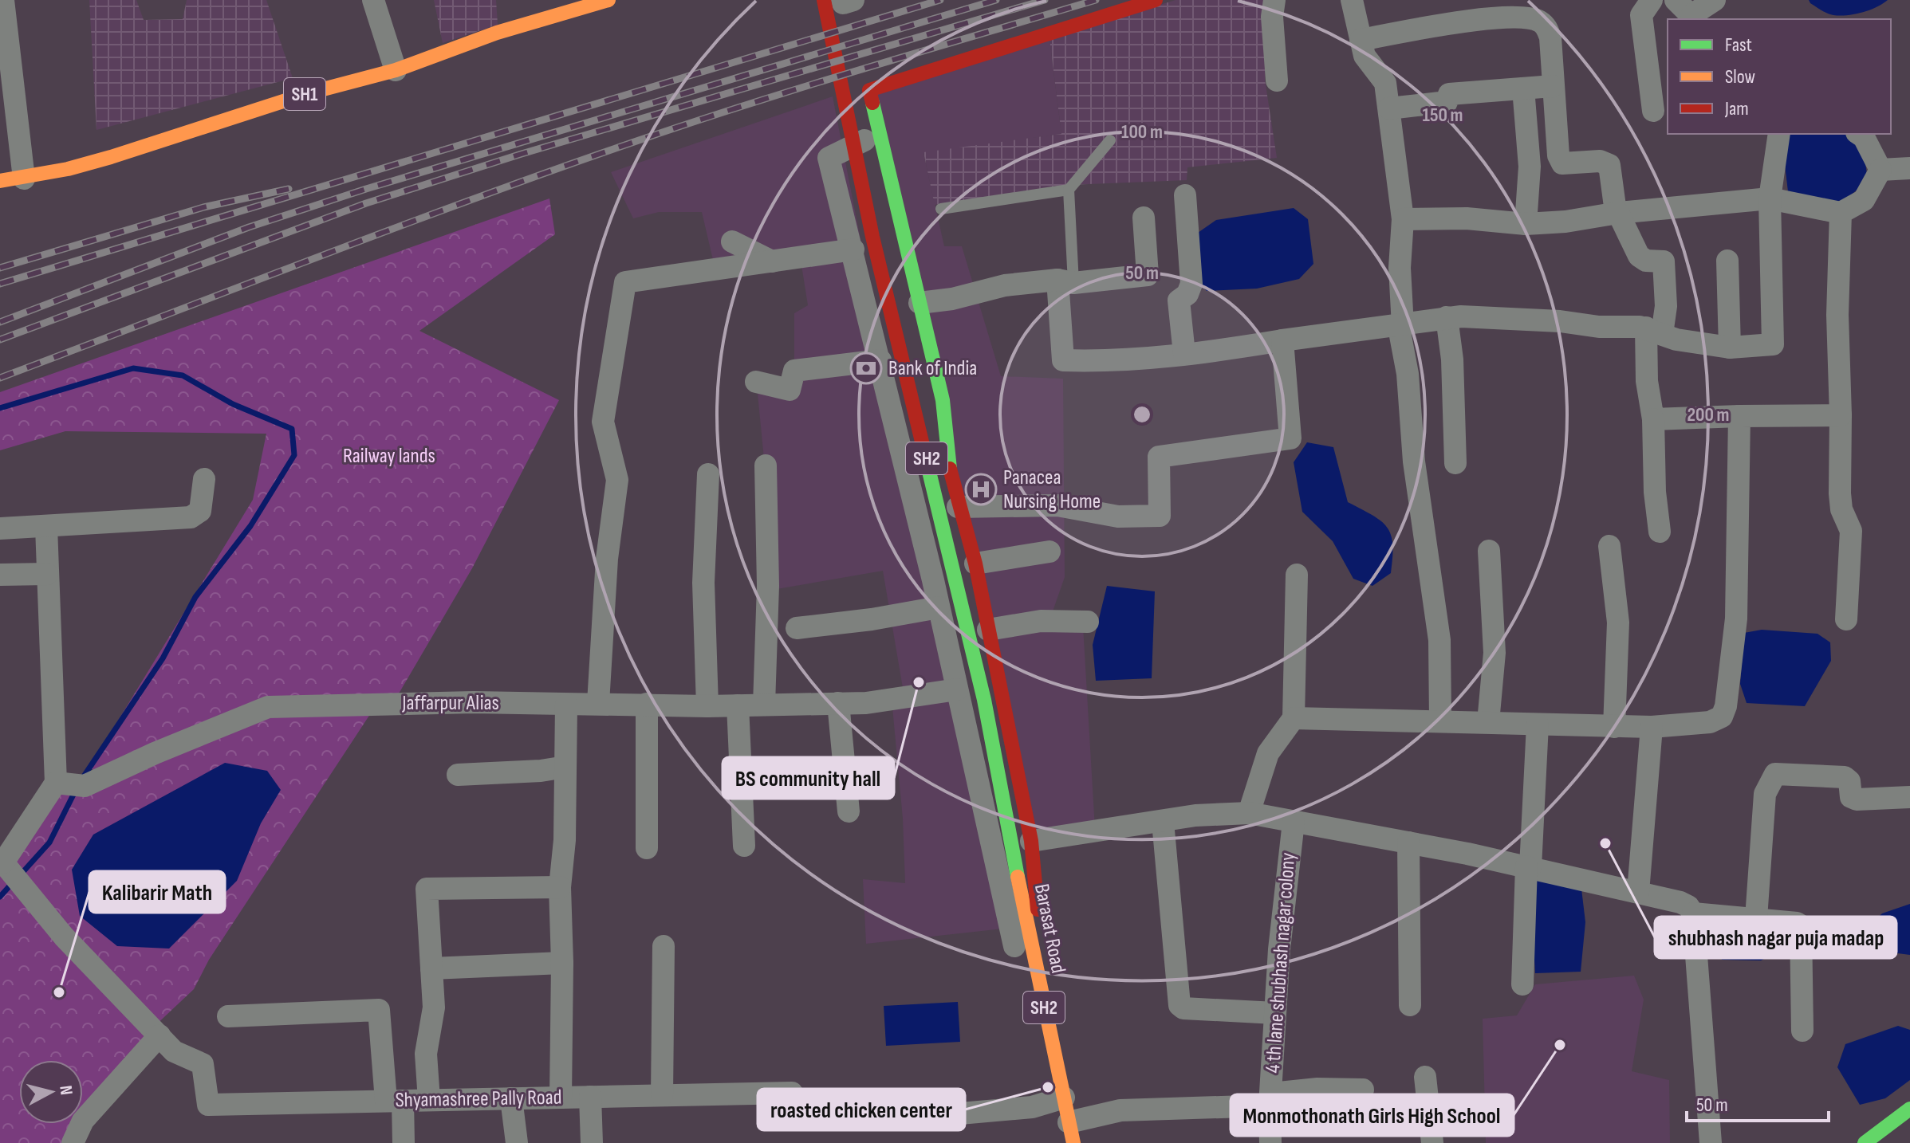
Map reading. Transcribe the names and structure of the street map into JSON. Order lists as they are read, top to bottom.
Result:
{
  "streets": {
    "main road": ["SH1", "SH2", "Barasat Road"],
    "street": ["Jaffarpur Alias", "4 th lane shubhash nagar colony", "Shyamashree Pally Road"]
  },
  "crossings": [
    ["Barasat Road", "Shyamashree Pally Road"]
  ],
  "parks": ["Railway lands"],
  "places": {
    "bank": ["Bank of India"],
    "hospital": ["Panacea Nursing Home"],
    "other": [
      "BS community hall",
      "shubhash nagar puja madap",
      "Kalibarir Math",
      "Monmothonath Girls High School",
      "roasted chicken center"
    ]
  },
  "legend": ["Fast", "Slow", "Jam"],
  "scale_bar": "50 m",
  "north": "right",
  "rings": [
    "150 m",
    "100 m",
    "50 m",
    "200 m"
  ]
}
